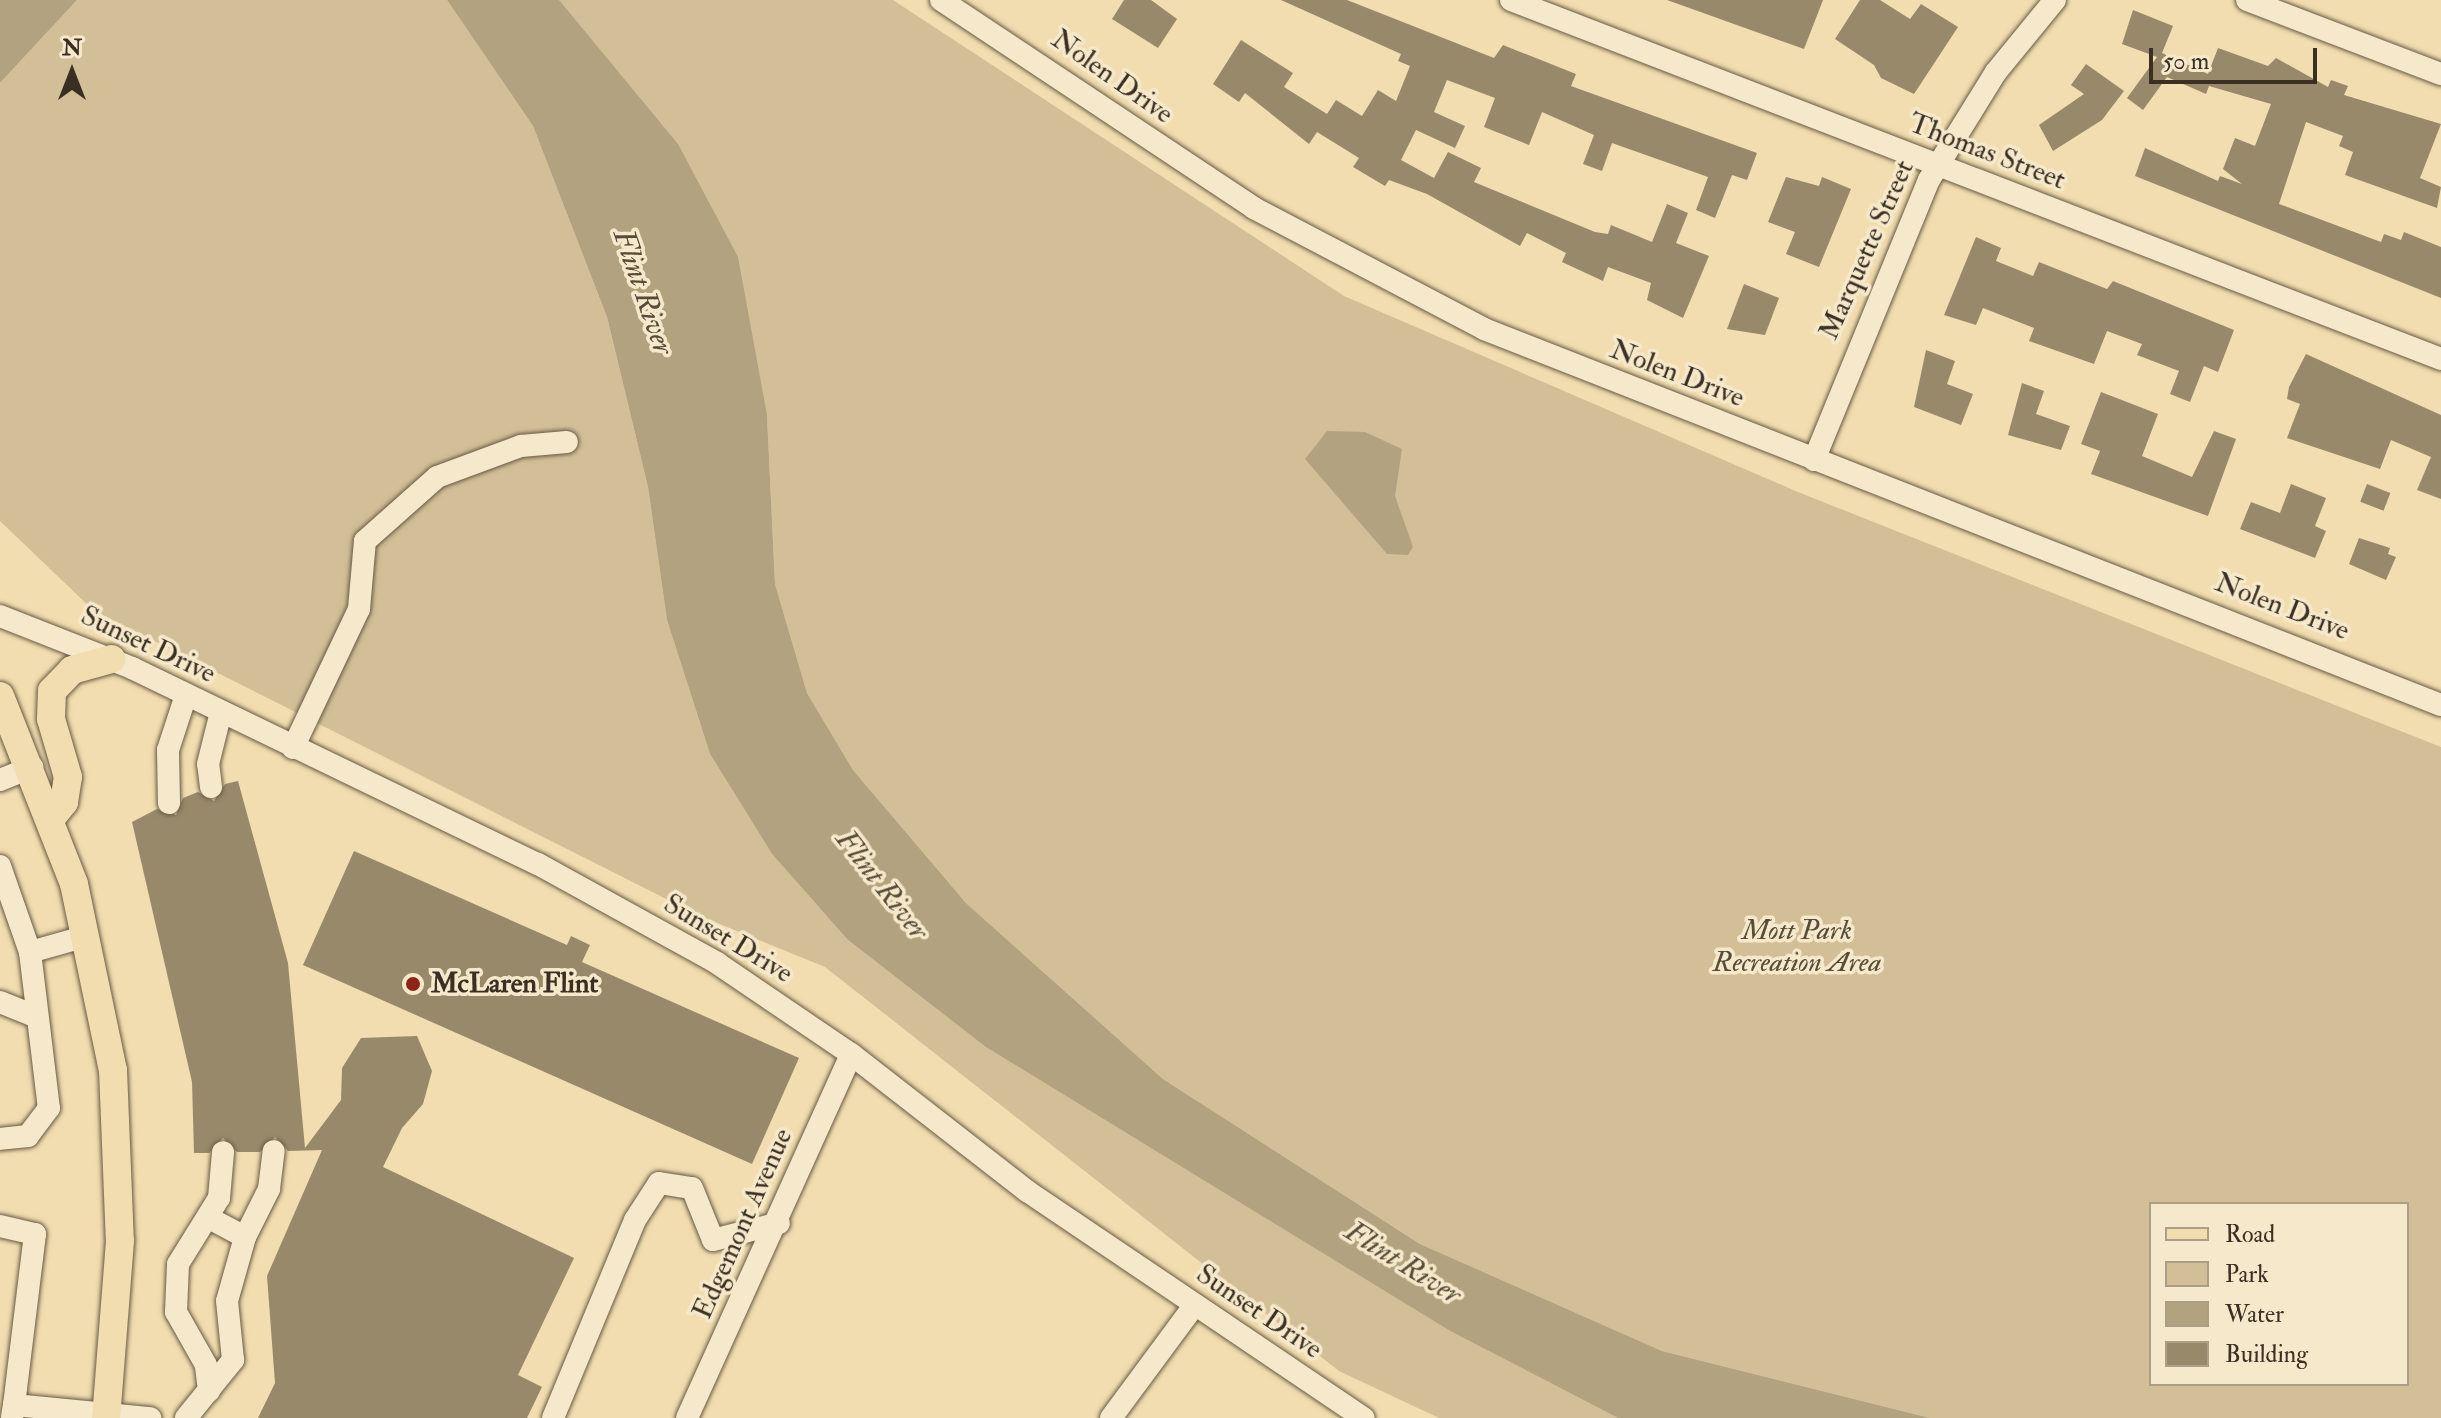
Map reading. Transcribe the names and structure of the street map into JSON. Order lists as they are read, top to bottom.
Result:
{
  "streets": {
    "street": [
      "Nolen Drive",
      "Thomas Street",
      "Marquette Street",
      "Sunset Drive",
      "Edgemont Avenue"
    ]
  },
  "crossings": [
    ["Nolen Drive", "Marquette Street"],
    ["Thomas Street", "Marquette Street"],
    ["Sunset Drive", "Edgemont Avenue"]
  ],
  "water": ["Flint River"],
  "parks": ["Mott Park Recreation Area"],
  "places": ["McLaren Flint"],
  "legend": [
    "Road",
    "Park",
    "Water",
    "Building"
  ],
  "scale_bar": "50 m",
  "north": "top"
}
